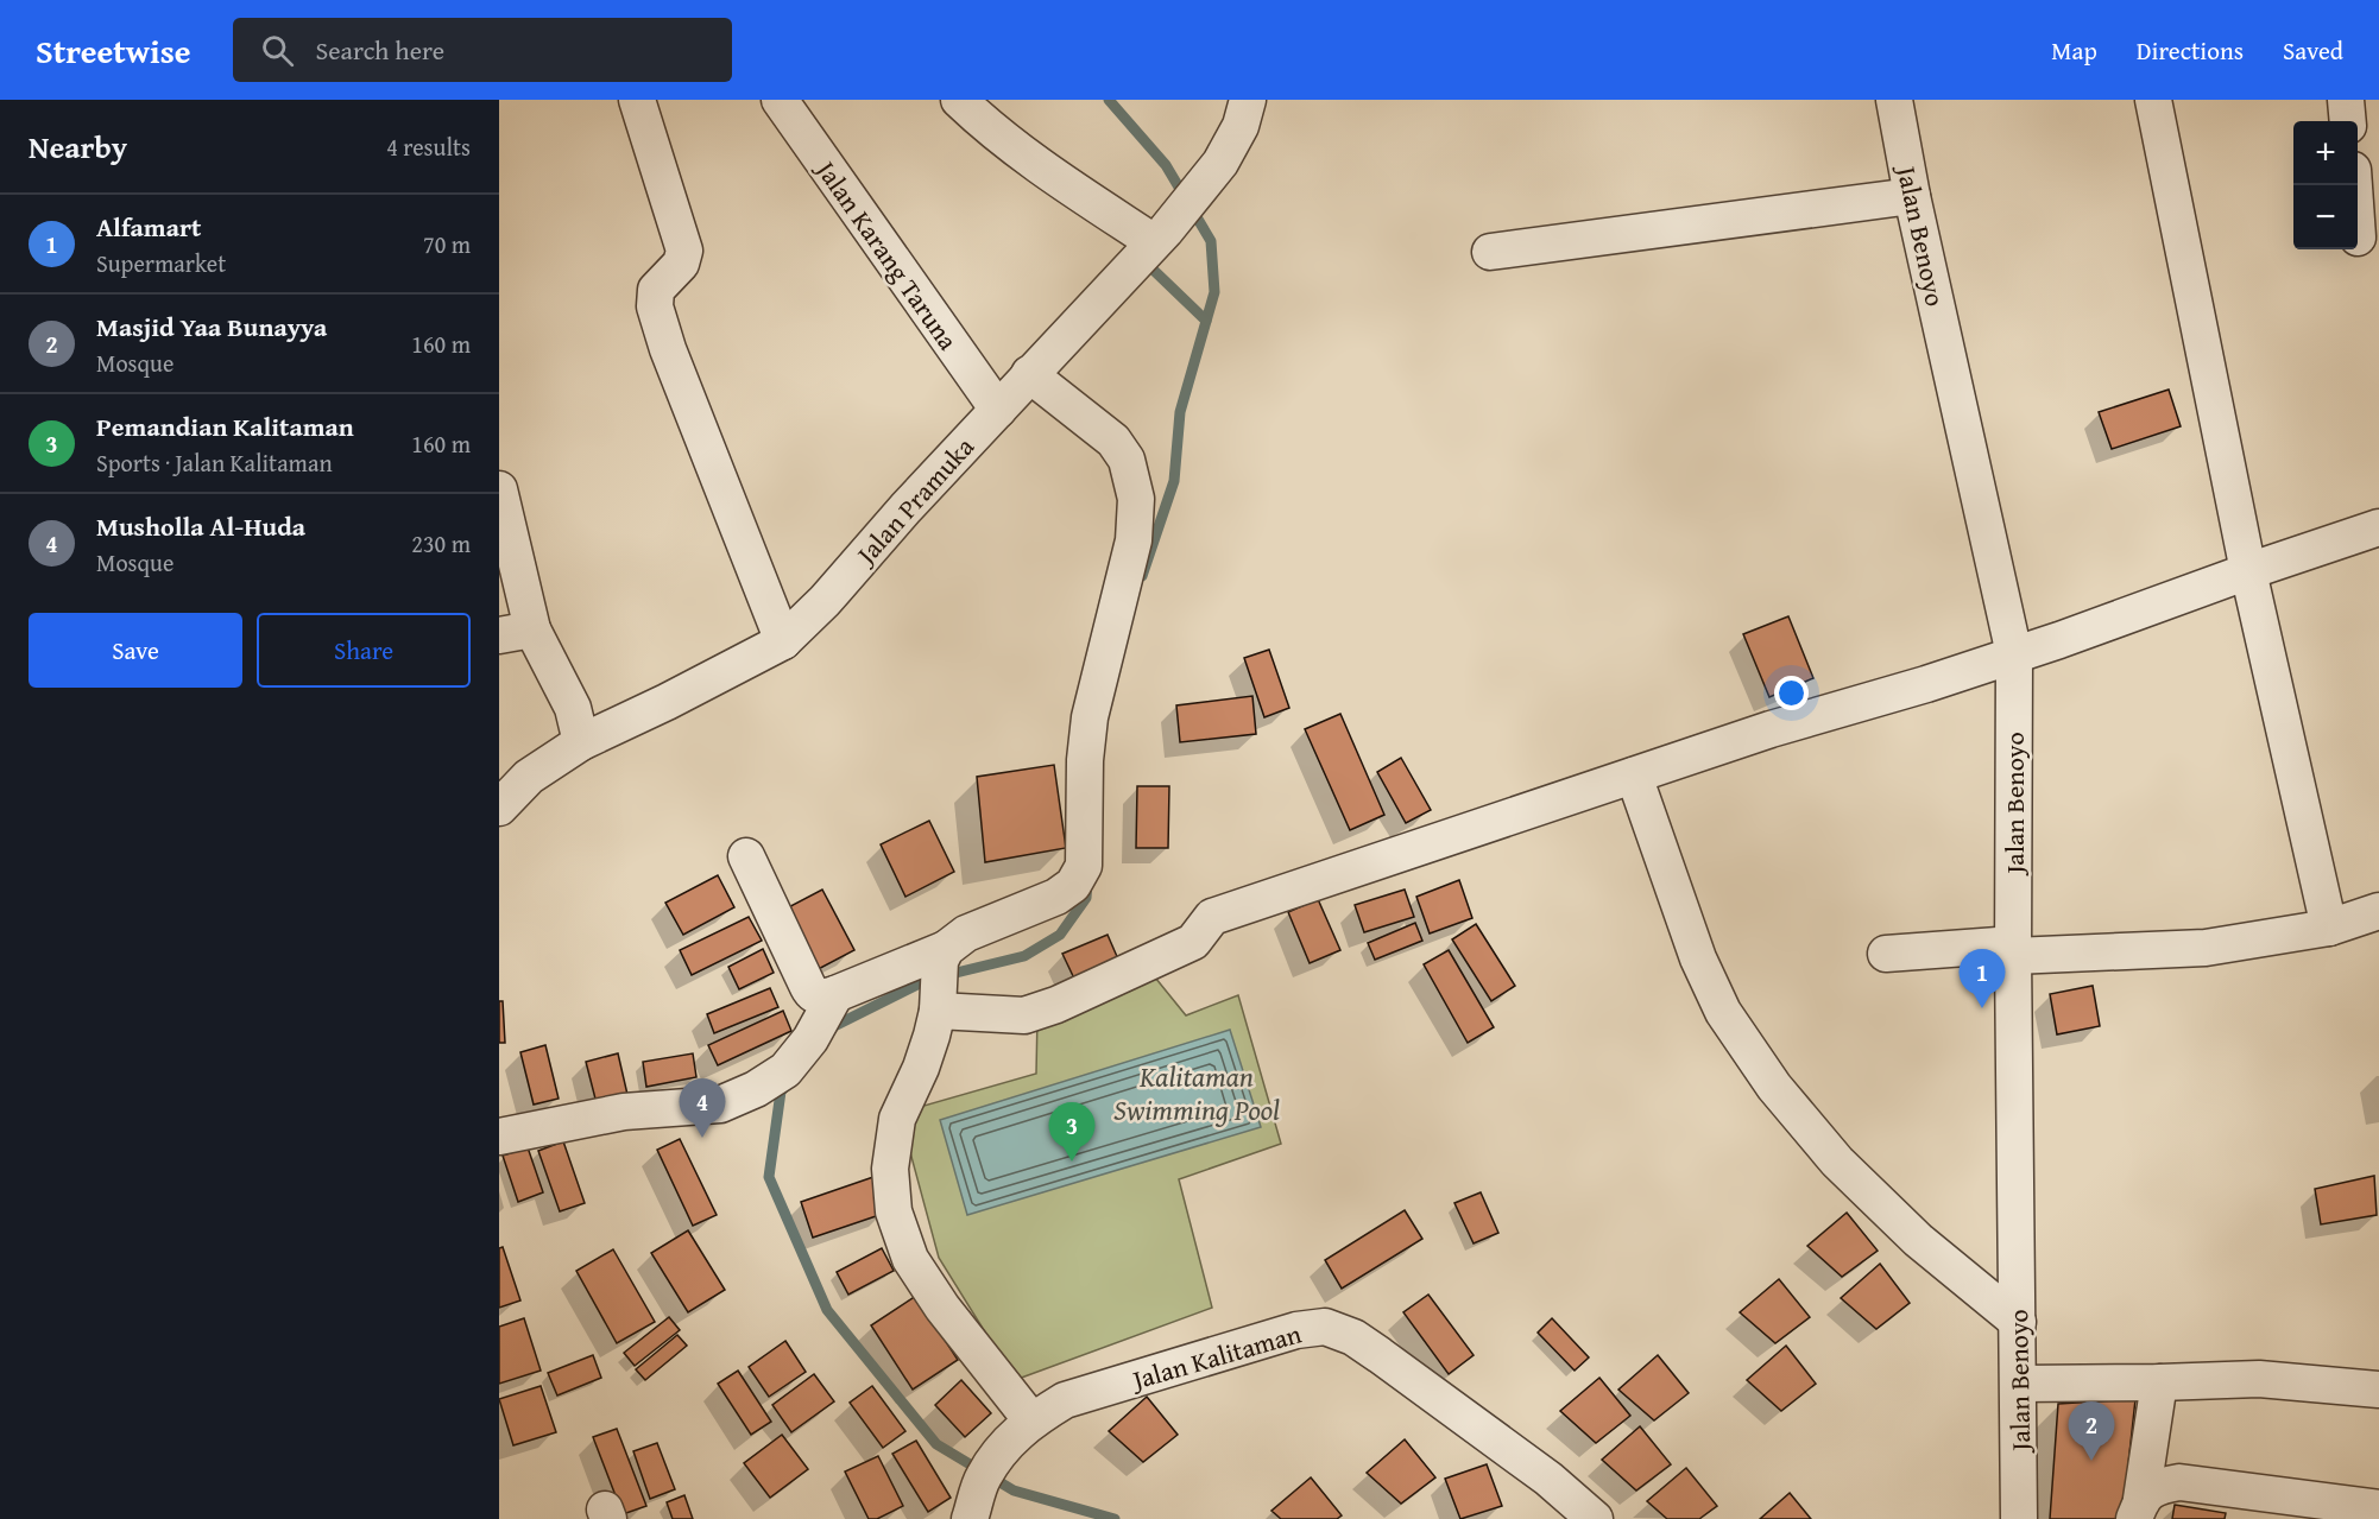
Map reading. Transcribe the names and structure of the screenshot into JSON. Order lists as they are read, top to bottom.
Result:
{
  "streets": {
    "street": [
      "Jalan Benoyo",
      "Jalan Karang Taruna",
      "Jalan Pramuka",
      "Jalan Kalitaman"
    ]
  },
  "crossings": [
    ["Jalan Karang Taruna", "Jalan Pramuka"]
  ],
  "water": ["Kalitaman Swimming Pool"],
  "page": {
    "header": "Streetwise",
    "search": "Search here",
    "nav": ["Map", "Directions", "Saved"],
    "heading": ["Nearby", "4 results"],
    "map_buttons": ["+", "−"],
    "list": [
      {
        "mark": "1",
        "name": "Alfamart",
        "note": "Supermarket",
        "value": "70 m"
      },
      {
        "mark": "2",
        "name": "Masjid Yaa Bunayya",
        "note": "Mosque",
        "value": "160 m"
      },
      {
        "mark": "3",
        "name": "Pemandian Kalitaman",
        "note": "Sports · Jalan Kalitaman",
        "value": "160 m"
      },
      {
        "mark": "4",
        "name": "Musholla Al-Huda",
        "note": "Mosque",
        "value": "230 m"
      }
    ],
    "buttons": ["Save", "Share"],
    "pins": [
      "1",
      "4",
      "3",
      "2"
    ]
  }
}
